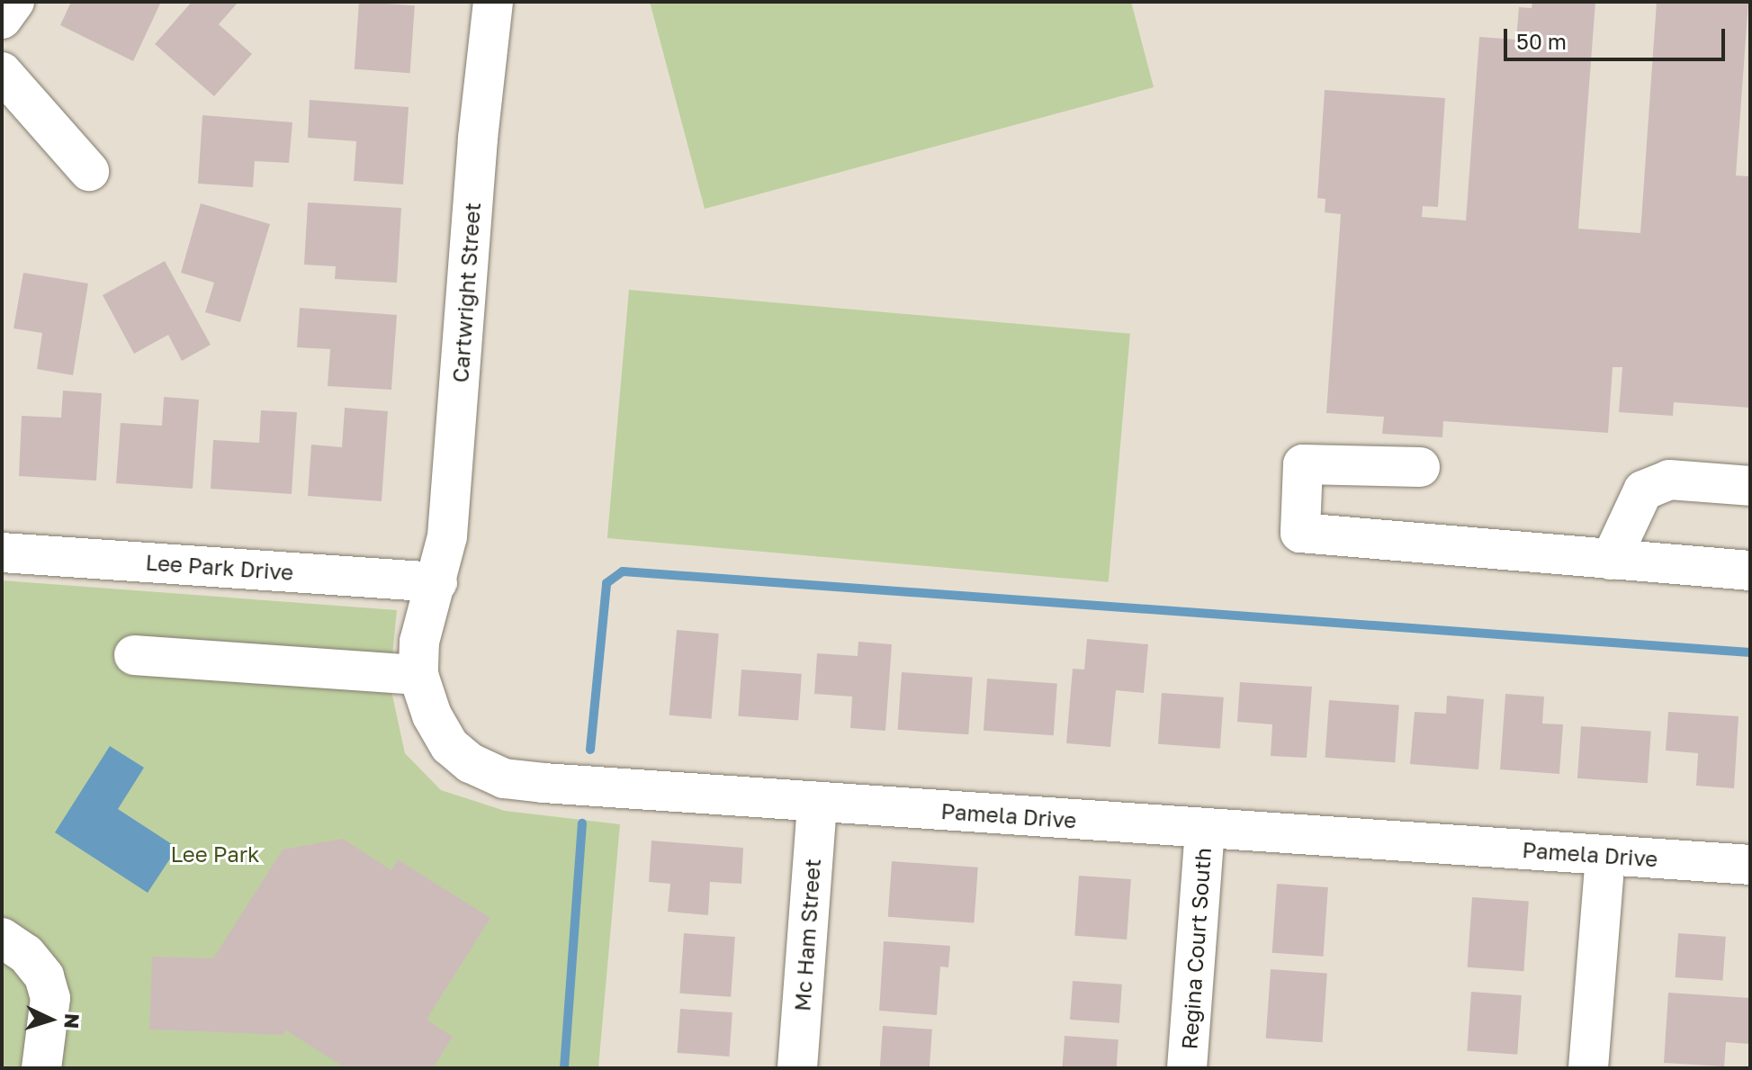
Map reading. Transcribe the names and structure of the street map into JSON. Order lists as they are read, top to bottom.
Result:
{
  "streets": {
    "street": [
      "Cartwright Street",
      "Lee Park Drive",
      "Pamela Drive",
      "Mc Ham Street",
      "Regina Court South"
    ]
  },
  "crossings": [
    ["Cartwright Street", "Lee Park Drive"],
    ["Cartwright Street", "Pamela Drive"],
    ["Lee Park Drive", "Pamela Drive"],
    ["Pamela Drive", "Mc Ham Street"],
    ["Pamela Drive", "Regina Court South"]
  ],
  "parks": ["Lee Park"],
  "scale_bar": "50 m",
  "north": "right"
}
